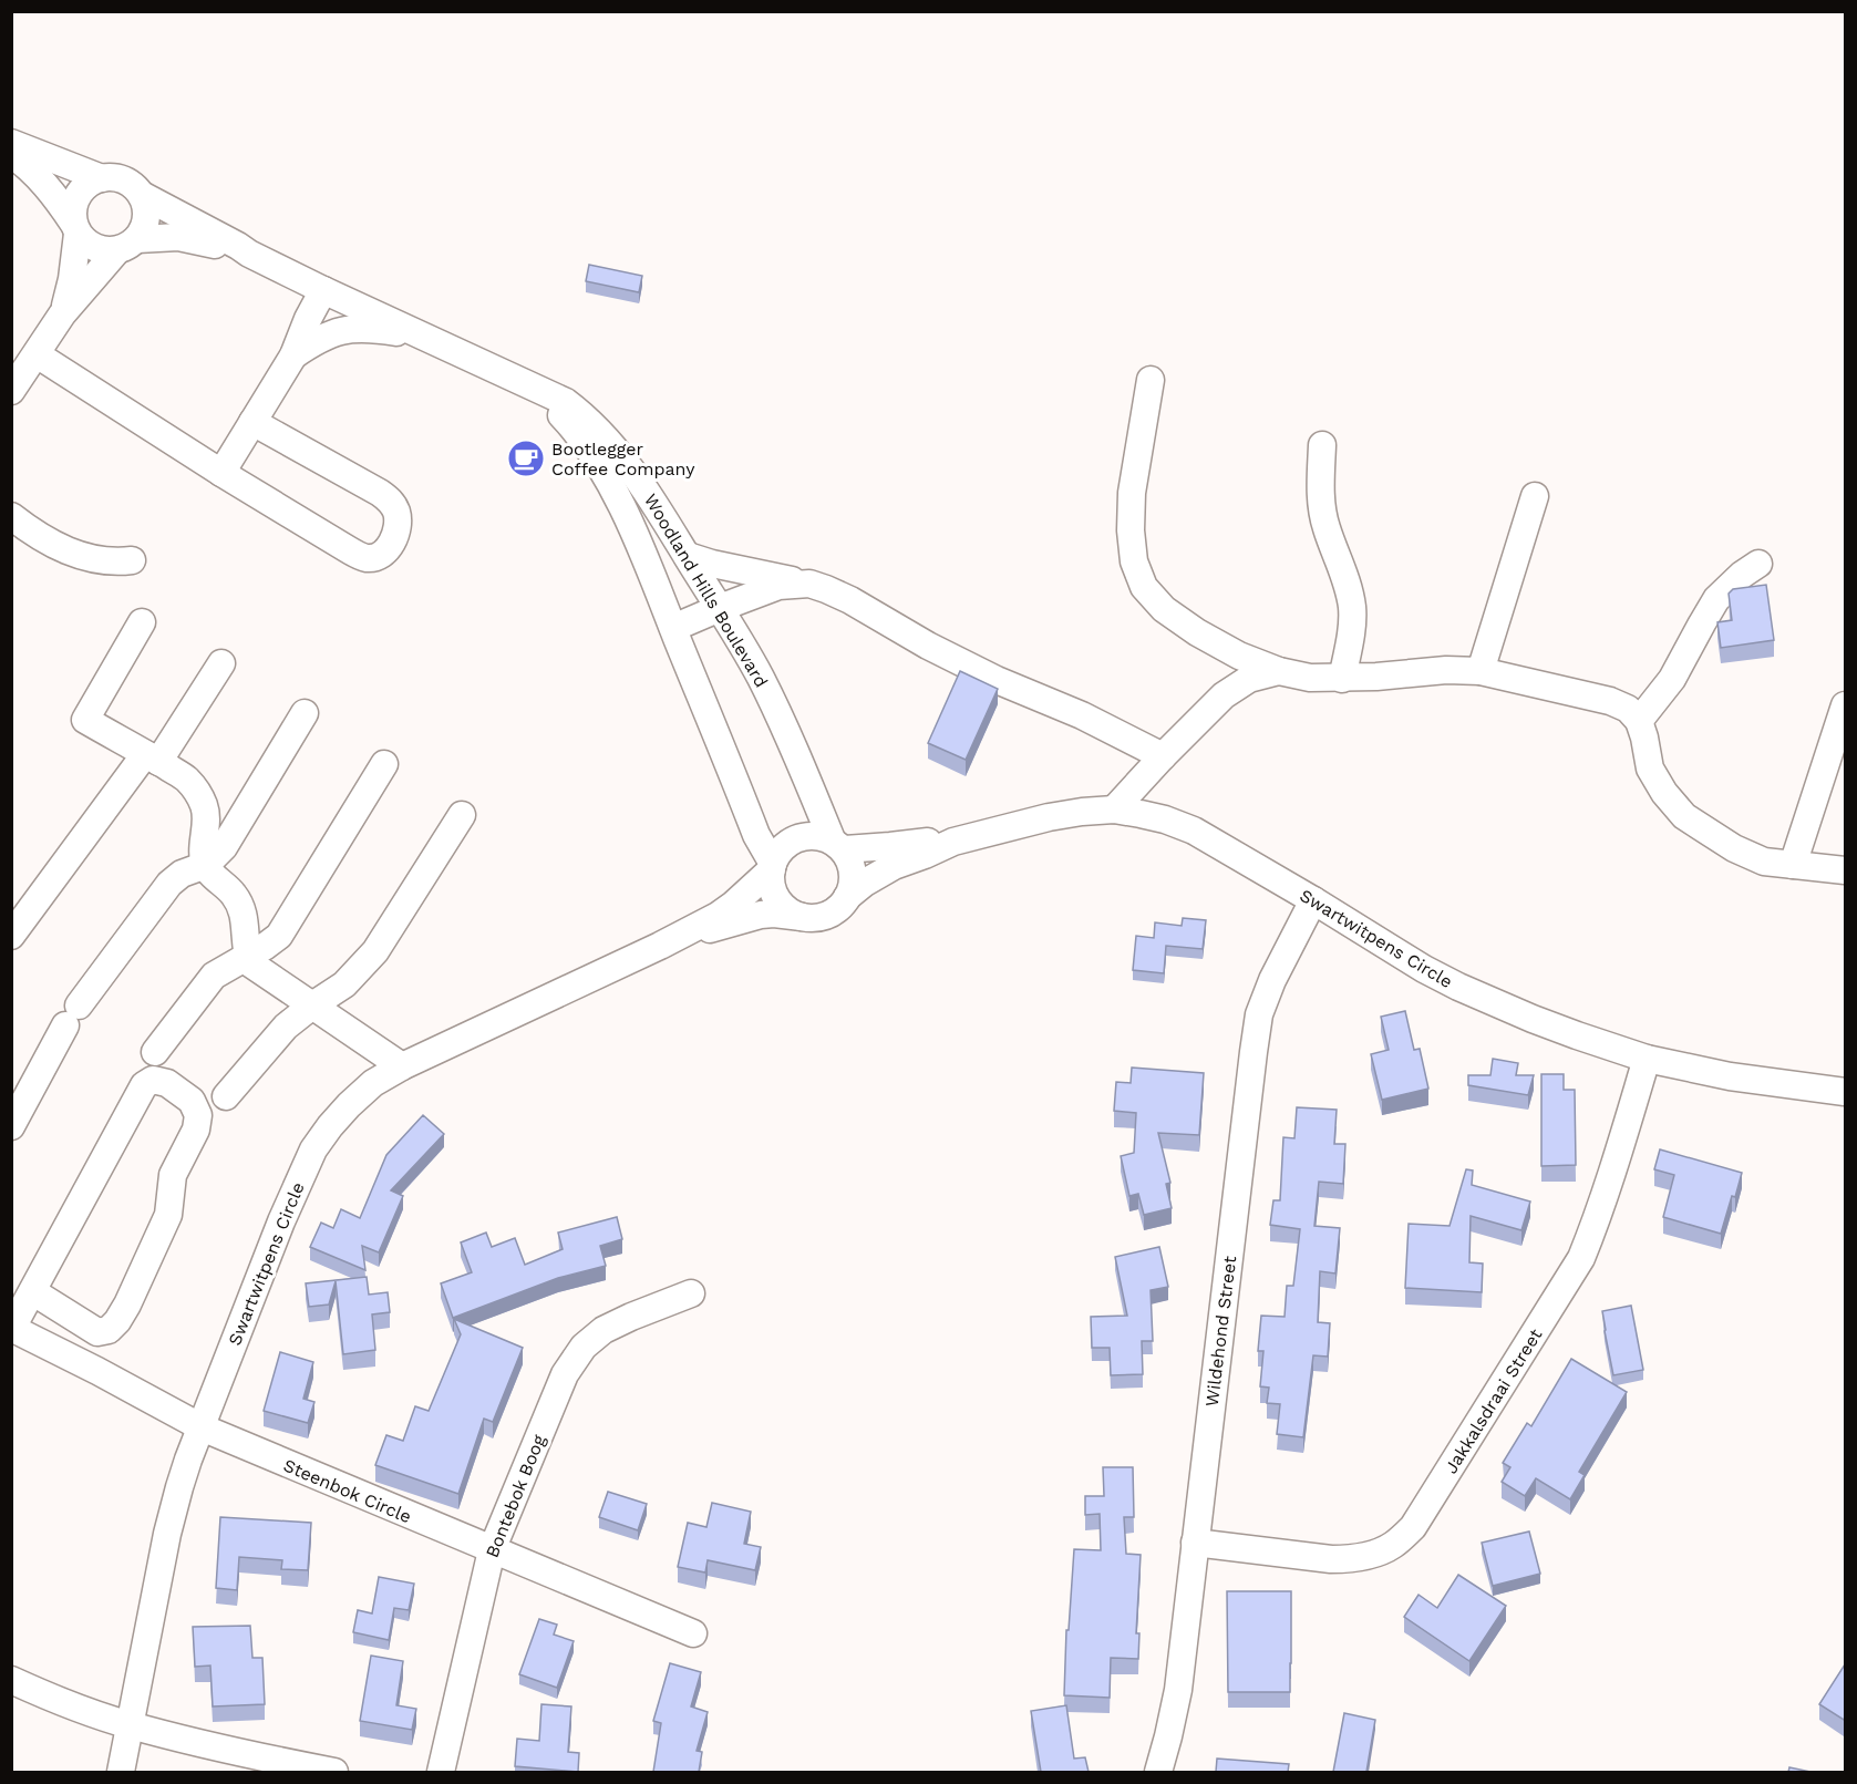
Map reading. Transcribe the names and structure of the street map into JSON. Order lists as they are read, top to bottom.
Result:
{
  "streets": {
    "street": [
      "Woodland Hills Boulevard",
      "Swartwitpens Circle",
      "Wildehond Street",
      "Jakkalsdraai Street",
      "Steenbok Circle",
      "Bontebok Boog"
    ]
  },
  "crossings": [
    ["Woodland Hills Boulevard", "Swartwitpens Circle"],
    ["Swartwitpens Circle", "Wildehond Street"],
    ["Swartwitpens Circle", "Jakkalsdraai Street"],
    ["Swartwitpens Circle", "Steenbok Circle"],
    ["Wildehond Street", "Jakkalsdraai Street"],
    ["Steenbok Circle", "Bontebok Boog"]
  ],
  "places": {
    "cafe": ["Bootlegger Coffee Company"]
  }
}
